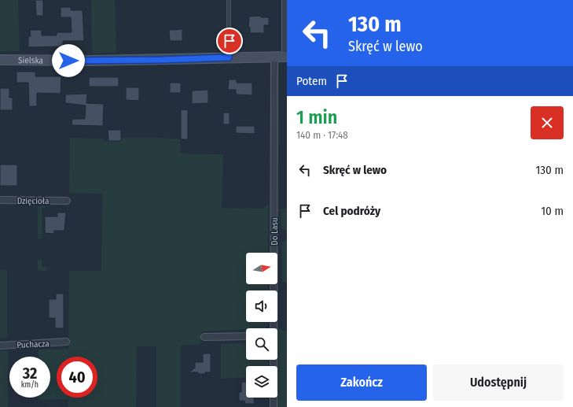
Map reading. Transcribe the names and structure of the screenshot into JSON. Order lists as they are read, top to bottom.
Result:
{
  "streets": {
    "street": [
      "Sielska",
      "Dzięcioła",
      "Do Lasu",
      "Puchacza"
    ]
  },
  "crossings": [
    ["Sielska", "Do Lasu"]
  ],
  "north": "right",
  "page": {
    "turn": ["130 m", "Skręć w lewo"],
    "then": "Potem",
    "heading": ["1 min", "140 m · 17:48"],
    "list": [
      {
        "name": "Skręć w lewo",
        "value": "130 m"
      },
      {
        "name": "Cel podróży",
        "value": "10 m"
      }
    ],
    "speed": "32 km/h",
    "limit": "40",
    "buttons": ["Zakończ", "Udostępnij"]
  }
}
